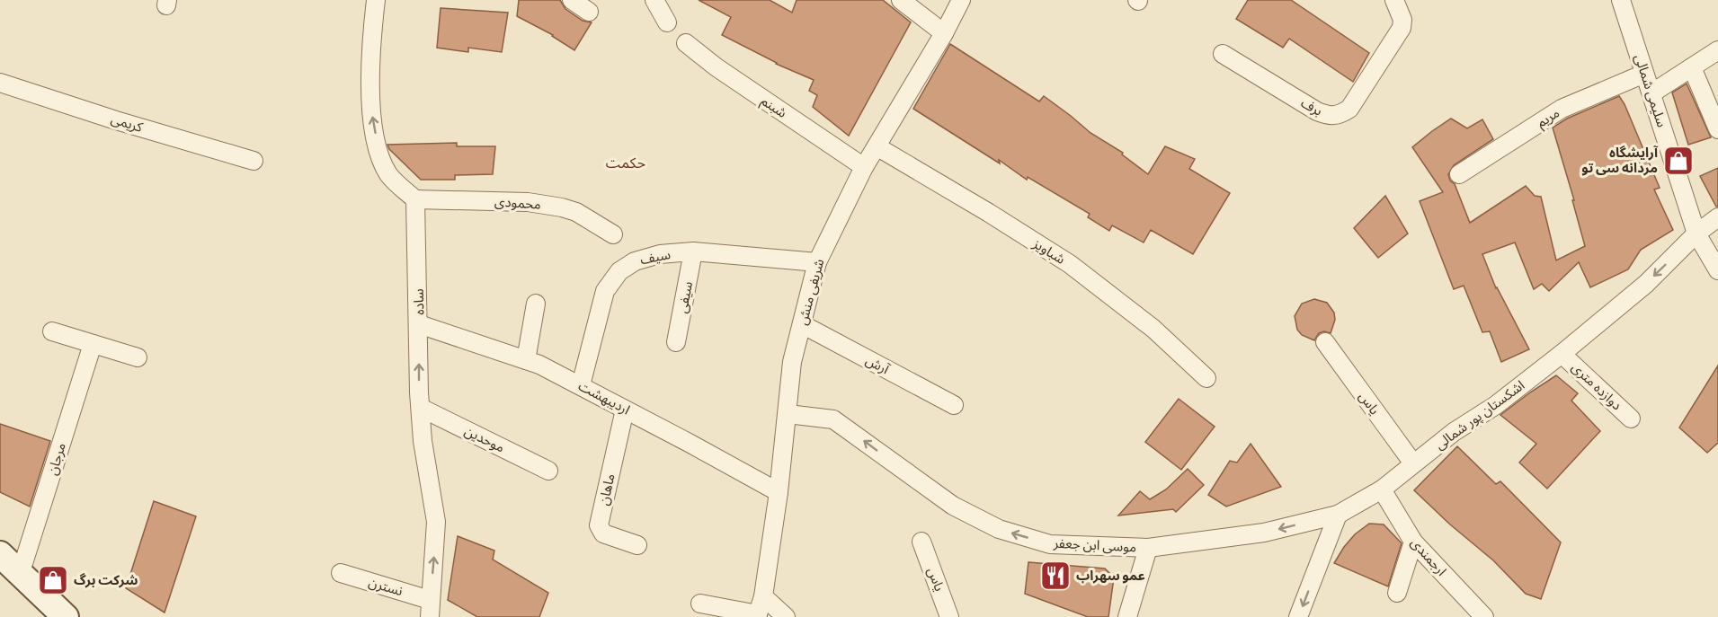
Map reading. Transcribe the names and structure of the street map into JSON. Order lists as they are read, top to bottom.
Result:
{
  "streets": {
    "street": [
      "سلیمی شمالی",
      "شبنم",
      "برف",
      "مریم",
      "کریمی",
      "محمودی",
      "شباویز",
      "سیف",
      "شریفی منش",
      "سیفی",
      "ساده",
      "آرش",
      "دوازده متری",
      "اردیبهشت",
      "یاس",
      "اشکستان پور شمالی",
      "موحدین",
      "مرجان",
      "ماهان",
      "موسی ابن جعفر",
      "ارجمندی",
      "نسترن"
    ]
  },
  "crossings": [
    ["سلیمی شمالی", "مریم"],
    ["سلیمی شمالی", "اشکستان پور شمالی"],
    ["شبنم", "شریفی منش"],
    ["محمودی", "ساده"],
    ["شباویز", "شریفی منش"],
    ["سیف", "شریفی منش"],
    ["سیف", "سیفی"],
    ["سیف", "اردیبهشت"],
    ["شریفی منش", "آرش"],
    ["شریفی منش", "اردیبهشت"],
    ["شریفی منش", "موسی ابن جعفر"],
    ["ساده", "اردیبهشت"],
    ["ساده", "موحدین"],
    ["ساده", "نسترن"],
    ["دوازده متری", "اشکستان پور شمالی"],
    ["اردیبهشت", "ماهان"],
    ["یاس", "اشکستان پور شمالی"],
    ["اشکستان پور شمالی", "موسی ابن جعفر"],
    ["اشکستان پور شمالی", "ارجمندی"]
  ],
  "one_way": ["ساده", "اشکستان پور شمالی", "موسی ابن جعفر"],
  "districts": ["حکمت"],
  "places": {
    "shop": ["آرایشگاه مردانه سی تو", "شرکت برگ"],
    "restaurant": ["عمو سهراب"]
  }
}
